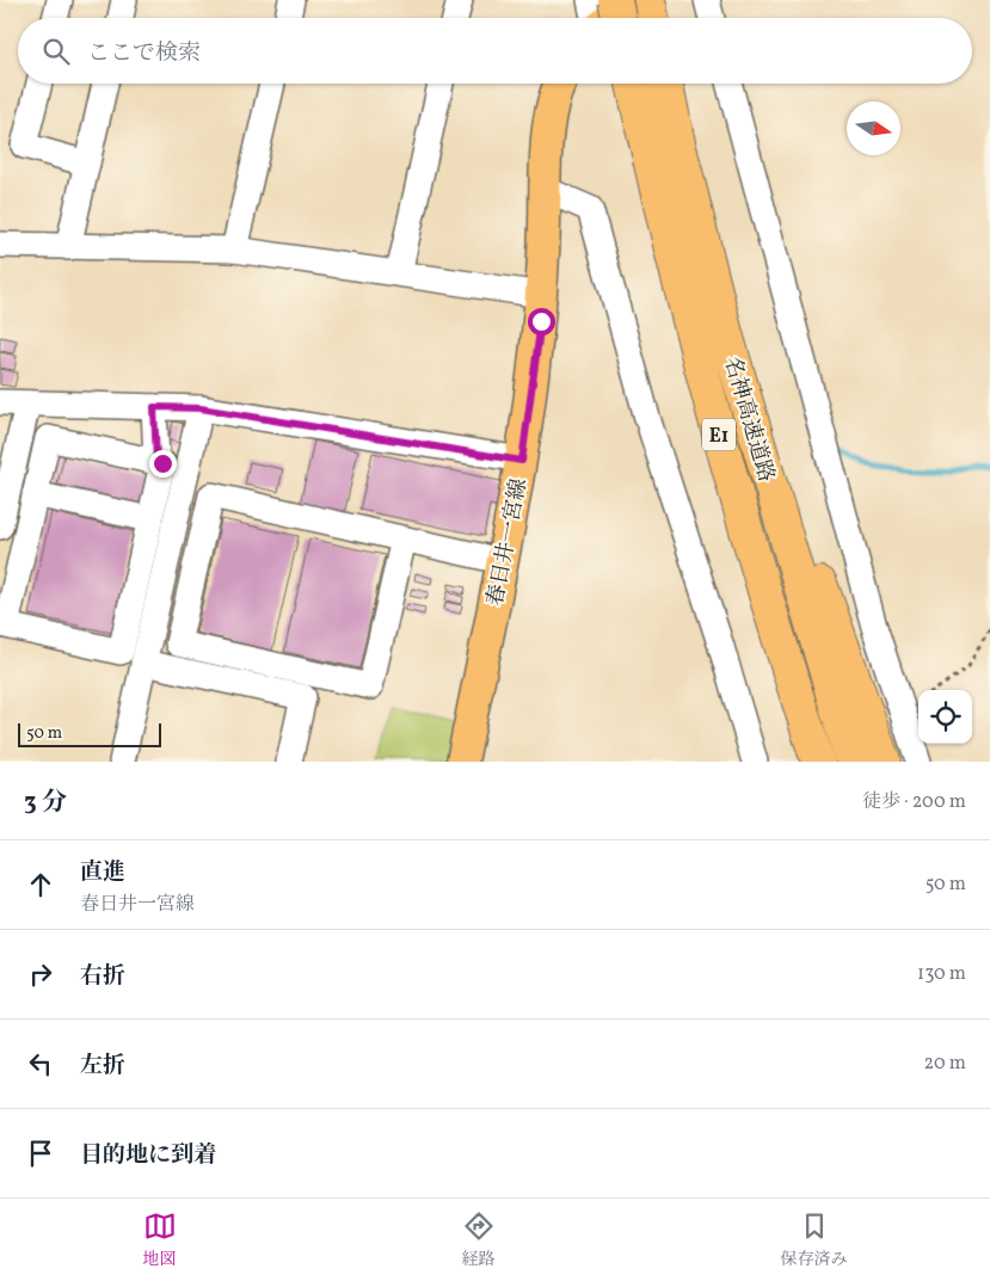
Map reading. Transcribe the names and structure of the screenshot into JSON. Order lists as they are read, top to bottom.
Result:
{
  "streets": {
    "highway": ["名神高速道路", "E1"],
    "main road": ["春日井一宮線"]
  },
  "scale_bar": "50 m",
  "north": "right",
  "page": {
    "search": "ここで検索",
    "scale": "50 m",
    "heading": ["3 分", "徒歩 · 200 m"],
    "list": [
      ["直進", "春日井一宮線", "50 m"],
      ["右折", "130 m"],
      ["左折", "20 m"],
      "目的地に到着"
    ],
    "nav": ["地図", "経路", "保存済み"]
  }
}
